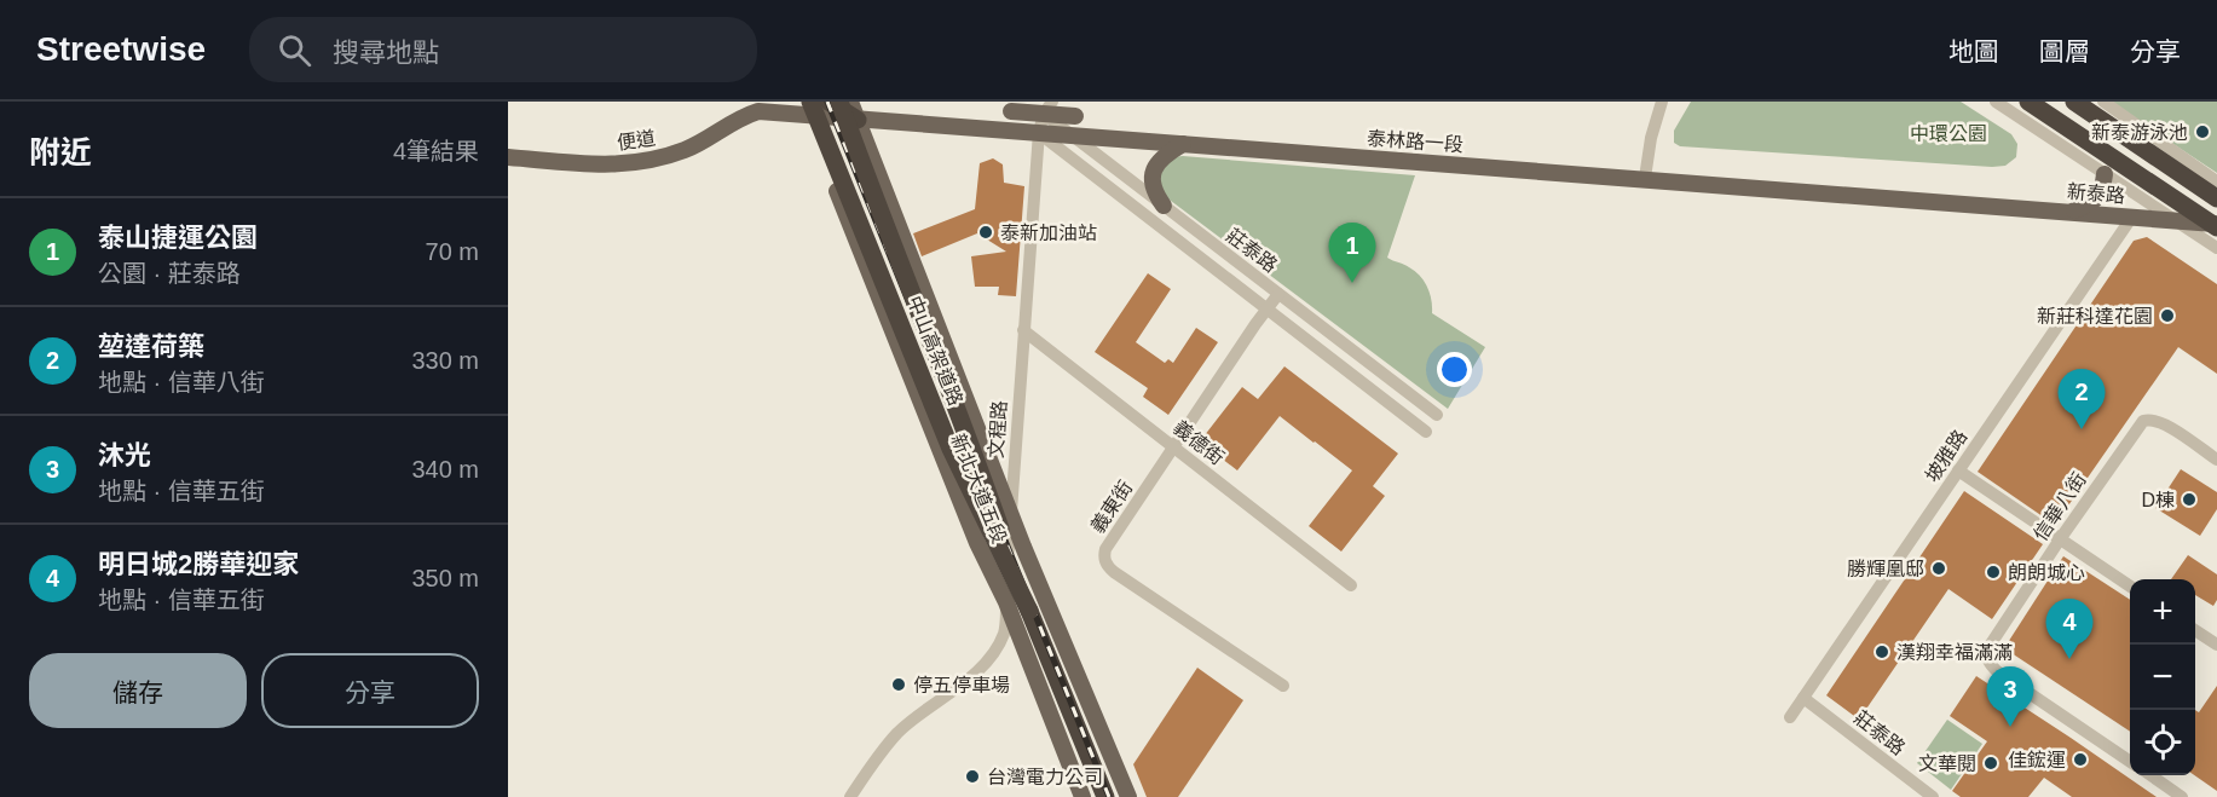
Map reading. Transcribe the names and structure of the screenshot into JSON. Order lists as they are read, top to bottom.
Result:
{
  "streets": {
    "highway": ["中山高架道路"],
    "main road": [
      "便道",
      "泰林路一段",
      "新泰路",
      "新北大道五段"
    ],
    "street": [
      "莊泰路",
      "文程路",
      "義德街",
      "坡雅路",
      "義東街",
      "信華八街"
    ]
  },
  "crossings": [
    ["便道", "泰林路一段"],
    ["泰林路一段", "新泰路"],
    ["泰林路一段", "莊泰路"],
    ["泰林路一段", "中山高架道路"],
    ["泰林路一段", "文程路"],
    ["泰林路一段", "新北大道五段"],
    ["新泰路", "坡雅路"],
    ["莊泰路", "文程路"],
    ["莊泰路", "坡雅路"],
    ["莊泰路", "義東街"],
    ["中山高架道路", "新北大道五段"],
    ["文程路", "義德街"],
    ["文程路", "新北大道五段"],
    ["義德街", "義東街"]
  ],
  "parks": ["中環公園"],
  "places": [
    "新泰游泳池",
    "泰新加油站",
    "新莊科達花園",
    "D棟",
    "勝輝凰邸",
    "朗朗城心",
    "漢翔幸福滿滿",
    "停五停車場",
    "佳鋐運",
    "文華閱",
    "台灣電力公司"
  ],
  "page": {
    "header": "Streetwise",
    "search": "搜尋地點",
    "nav": ["地圖", "圖層", "分享"],
    "heading": ["附近", "4筆結果"],
    "list": [
      {
        "mark": "1",
        "name": "泰山捷運公園",
        "note": "公園 · 莊泰路",
        "value": "70 m"
      },
      {
        "mark": "2",
        "name": "堃達荷築",
        "note": "地點 · 信華八街",
        "value": "330 m"
      },
      {
        "mark": "3",
        "name": "沐光",
        "note": "地點 · 信華五街",
        "value": "340 m"
      },
      {
        "mark": "4",
        "name": "明日城2勝華迎家",
        "note": "地點 · 信華五街",
        "value": "350 m"
      }
    ],
    "pins": [
      "1",
      "2",
      "4",
      "3"
    ],
    "map_buttons": ["+", "−"],
    "buttons": ["儲存", "分享"]
  }
}
